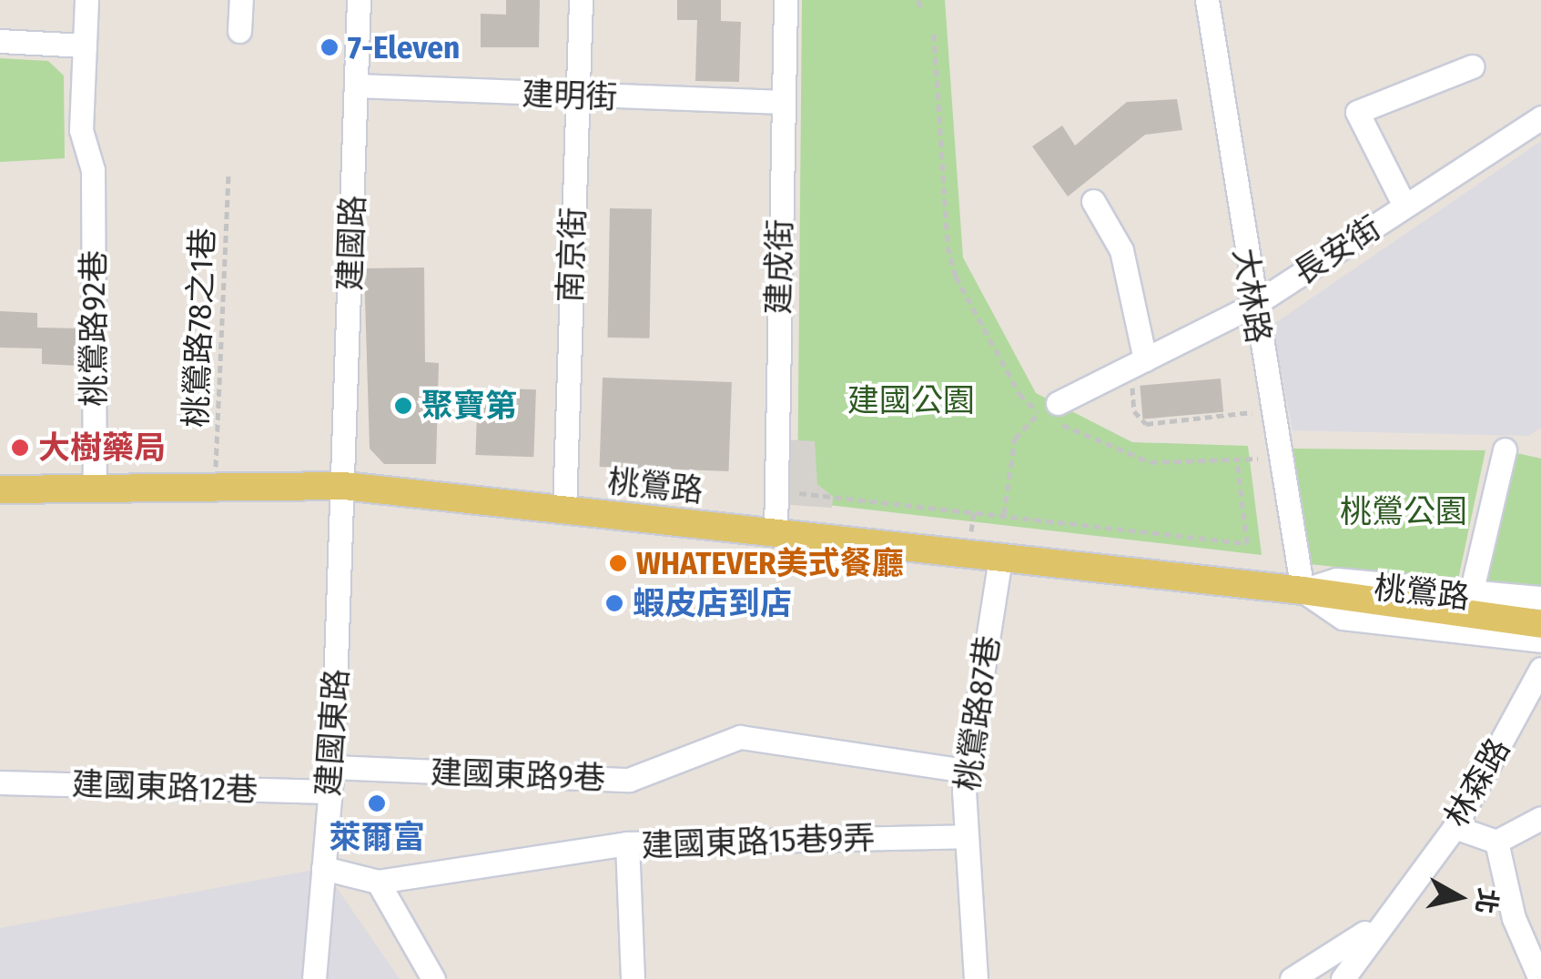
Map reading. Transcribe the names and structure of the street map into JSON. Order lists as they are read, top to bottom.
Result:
{
  "streets": {
    "main road": ["桃鶯路"],
    "street": [
      "建明街",
      "建國路",
      "長安街",
      "南京街",
      "建成街",
      "大林路",
      "桃鶯路92巷",
      "桃鶯路87巷",
      "建國東路",
      "建國東路9巷",
      "林森路",
      "建國東路12巷",
      "建國東路15巷9弄"
    ],
    "path": ["桃鶯路78之1巷"]
  },
  "crossings": [
    ["建明街", "建國路"],
    ["建明街", "南京街"],
    ["建明街", "建成街"],
    ["建國路", "桃鶯路"],
    ["建國路", "建國東路"],
    ["長安街", "大林路"],
    ["南京街", "桃鶯路"],
    ["建成街", "桃鶯路"],
    ["大林路", "桃鶯路"],
    ["桃鶯路78之1巷", "桃鶯路"],
    ["桃鶯路92巷", "桃鶯路"],
    ["桃鶯路", "桃鶯路87巷"],
    ["桃鶯路", "建國東路"],
    ["桃鶯路87巷", "建國東路9巷"],
    ["桃鶯路87巷", "建國東路15巷9弄"],
    ["建國東路", "建國東路9巷"],
    ["建國東路", "建國東路12巷"]
  ],
  "parks": ["建國公園", "桃鶯公園"],
  "places": [
    "7-Eleven",
    "聚寶第",
    "大樹藥局",
    "WHATEVER美式餐廳",
    "蝦皮店到店",
    "萊爾富"
  ],
  "north": "right"
}
